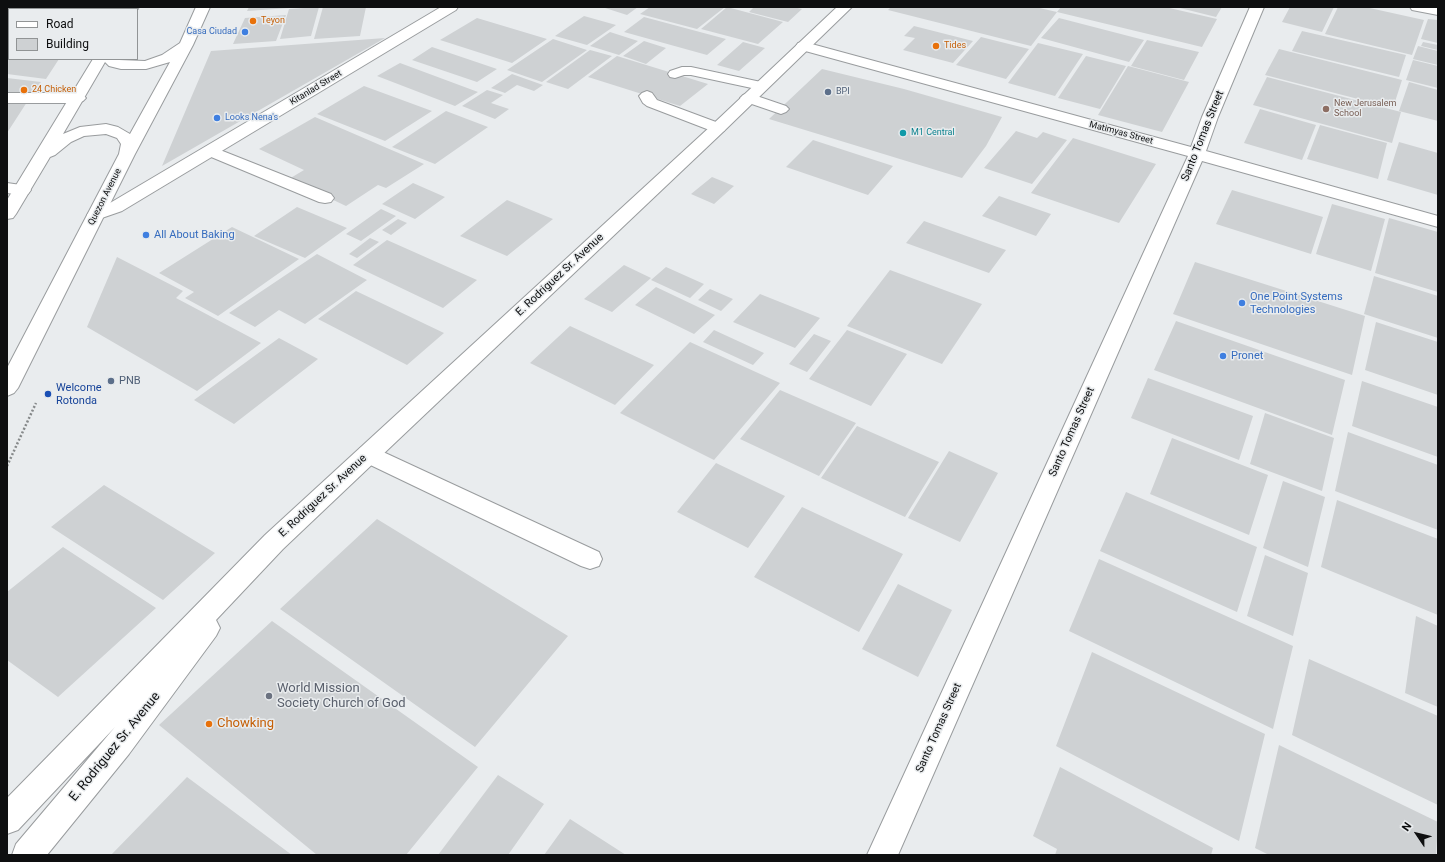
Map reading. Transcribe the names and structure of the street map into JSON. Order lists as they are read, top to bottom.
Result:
{
  "streets": {
    "main road": [
      "Kitanlad Street",
      "Matimyas Street",
      "Santo Tomas Street",
      "Quezon Avenue",
      "E. Rodriguez Sr. Avenue"
    ]
  },
  "crossings": [
    ["Kitanlad Street", "Quezon Avenue"],
    ["Matimyas Street", "Santo Tomas Street"],
    ["Matimyas Street", "E. Rodriguez Sr. Avenue"]
  ],
  "places": [
    "Teyon",
    "Casa Ciudad",
    "Tides",
    "24 Chicken",
    "BPI",
    "New Jerusalem School",
    "Looks Nena's",
    "M1 Central",
    "All About Baking",
    "One Point Systems Technologies",
    "Pronet",
    "PNB",
    "Welcome Rotonda",
    "World Mission Society Church of God",
    "Chowking"
  ],
  "legend": ["Road", "Building"],
  "north": "top left"
}
